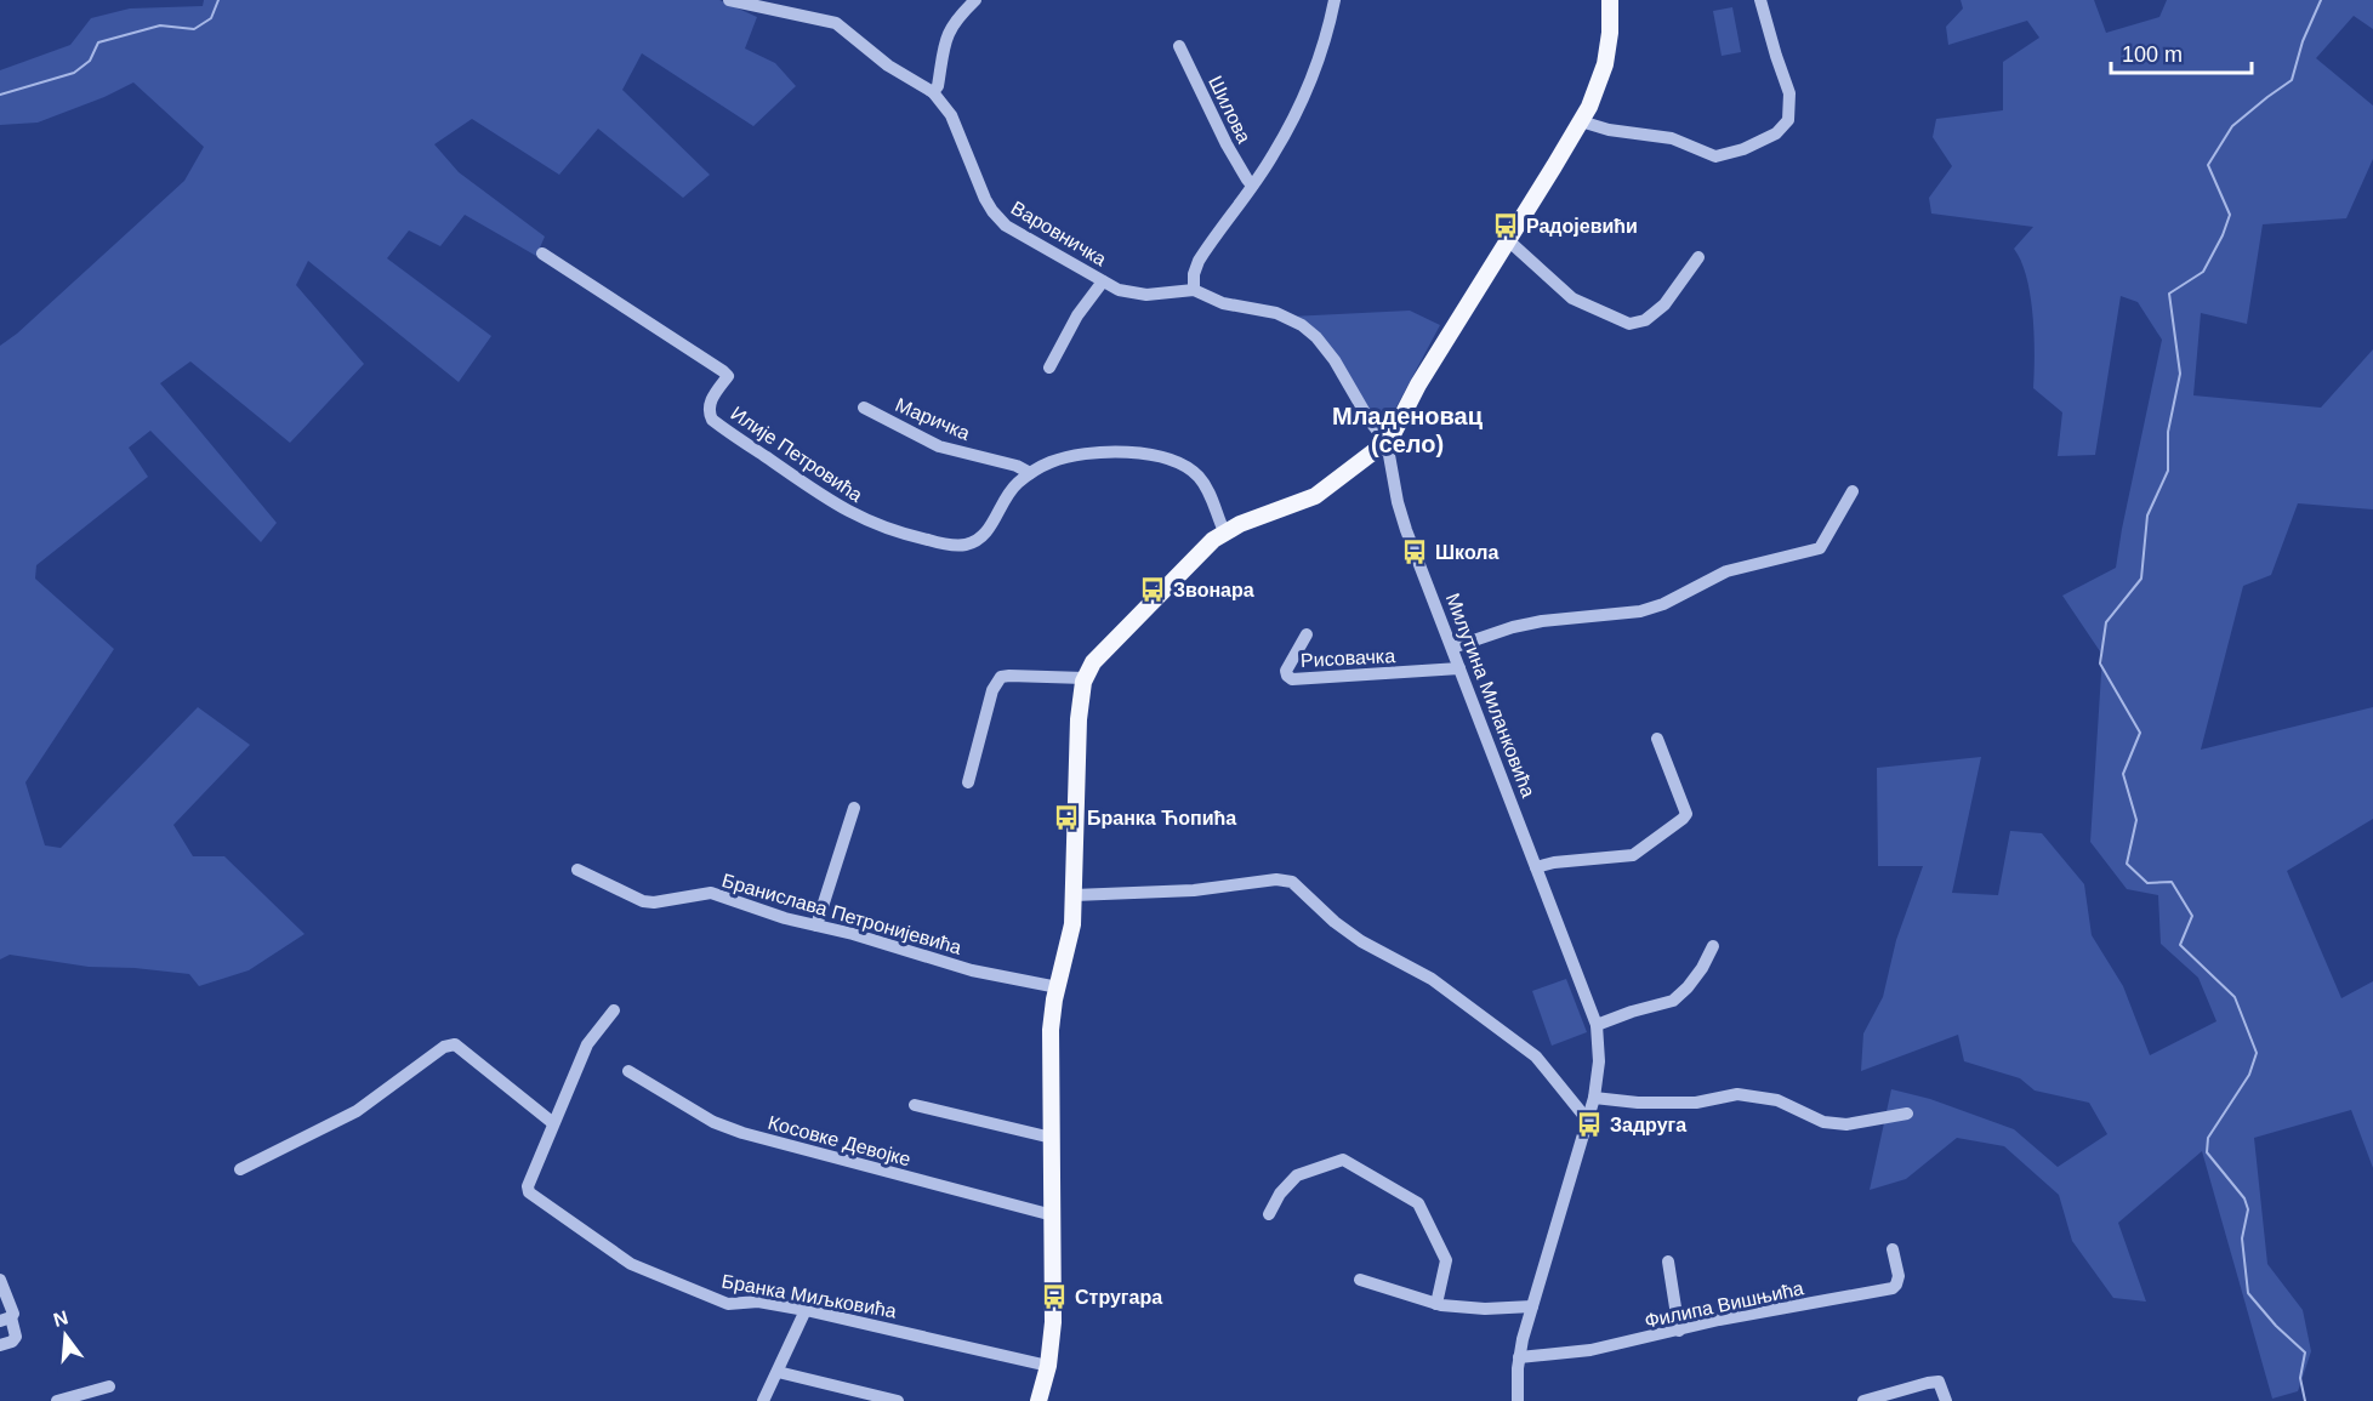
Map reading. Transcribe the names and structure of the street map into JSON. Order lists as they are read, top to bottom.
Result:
{
  "streets": {
    "street": [
      "Шилова",
      "Варовничка",
      "Маричка",
      "Илије Петровића",
      "Рисовачка",
      "Милутина Миланковића",
      "Бранислава Петронијевића",
      "Косовке Девојке",
      "Бранка Миљковића",
      "Филипа Вишњића"
    ]
  },
  "crossings": [
    ["Варовничка", "Милутина Миланковића"],
    ["Маричка", "Илије Петровића"],
    ["Рисовачка", "Милутина Миланковића"],
    ["Милутина Миланковића", "Филипа Вишњића"]
  ],
  "districts": ["Младеновац (село)"],
  "places": {
    "bus stop": [
      "Радојевићи",
      "Школа",
      "Звонара",
      "Бранка Ћопића",
      "Задруга",
      "Стругара"
    ]
  },
  "scale_bar": "100 m",
  "north": "top"
}
